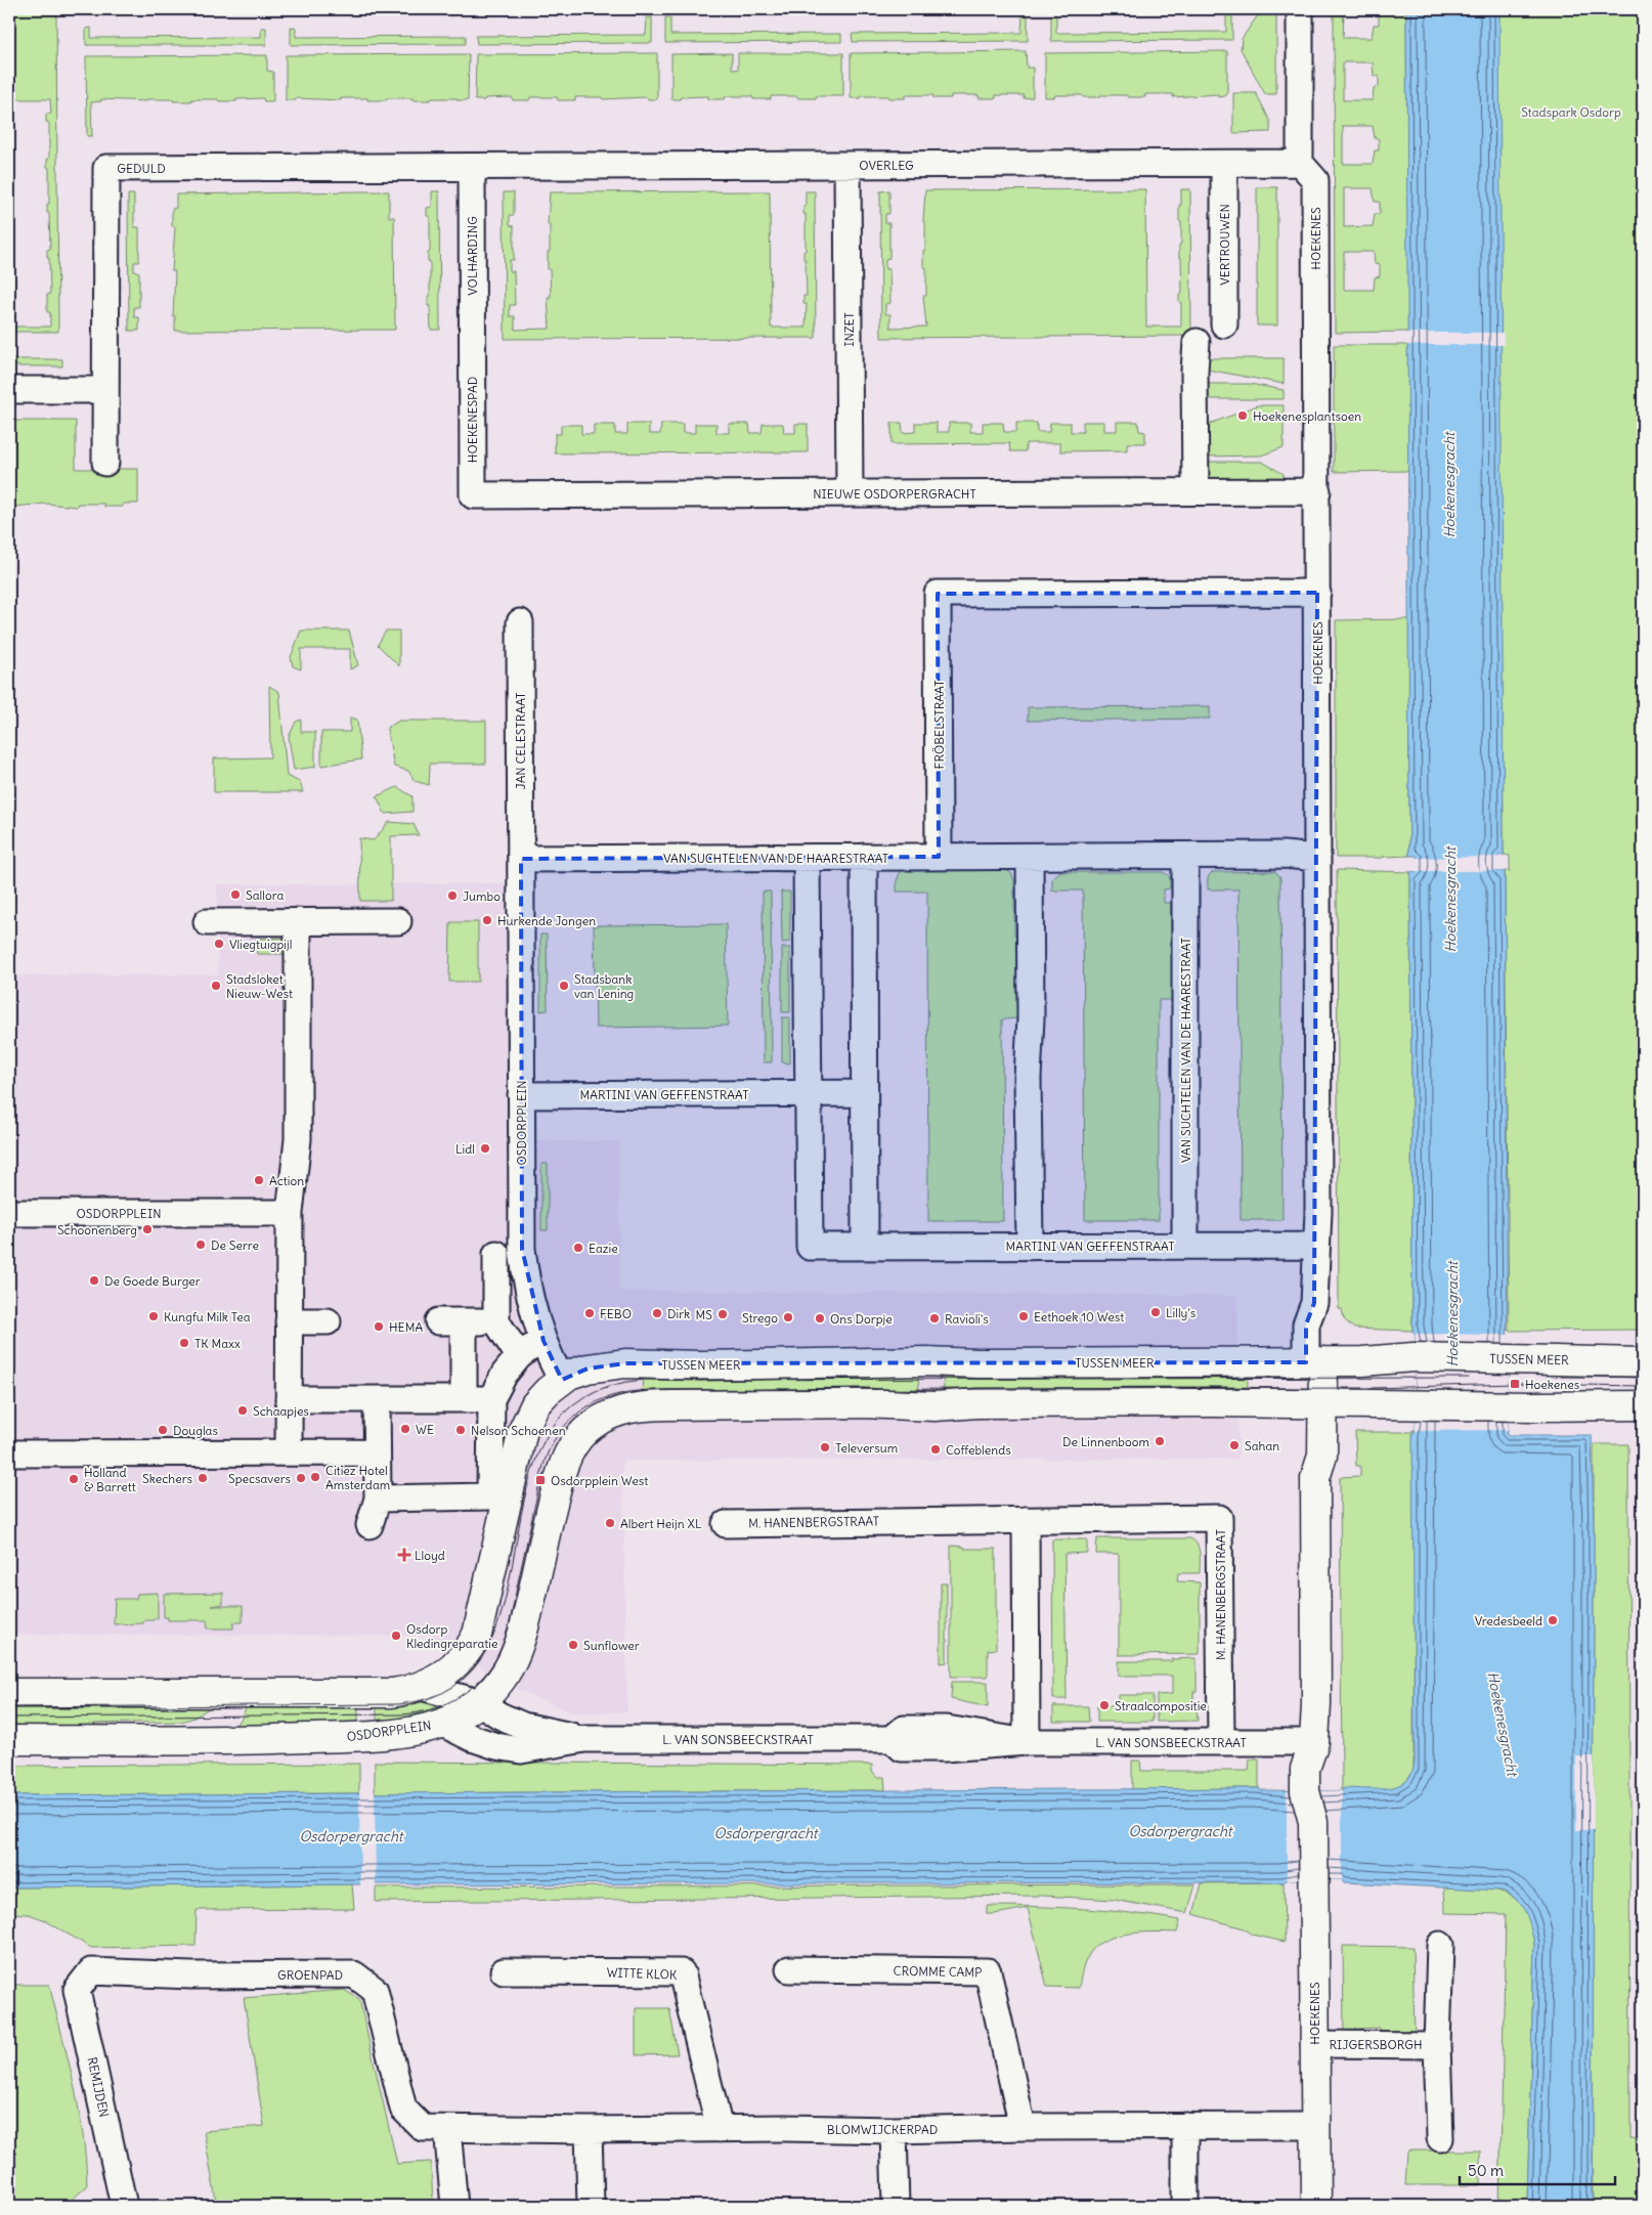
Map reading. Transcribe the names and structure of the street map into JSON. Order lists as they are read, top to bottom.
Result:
{
  "streets": {
    "street": [
      "OVERLEG",
      "GEDULD",
      "HOEKENES",
      "VERTROUWEN",
      "VOLHARDING",
      "INZET",
      "HOEKENESPAD",
      "NIEUWE OSDORPERGRACHT",
      "FRÖBELSTRAAT",
      "JAN CELESTRAAT",
      "VAN SUCHTELEN VAN DE HAARESTRAAT",
      "MARTINI VAN GEFFENSTRAAT",
      "OSDORPPLEIN",
      "TUSSEN MEER",
      "M. HANENBERGSTRAAT",
      "L. VAN SONSBEECKSTRAAT",
      "CROMME CAMP",
      "WITTE KLOK",
      "GROENPAD",
      "RIJGERSBORGH",
      "REMIJDEN",
      "BLOMWIJCKERPAD"
    ]
  },
  "crossings": [
    ["OVERLEG", "GEDULD"],
    ["OVERLEG", "HOEKENES"],
    ["OVERLEG", "VERTROUWEN"],
    ["OVERLEG", "VOLHARDING"],
    ["OVERLEG", "INZET"],
    ["GEDULD", "VOLHARDING"],
    ["HOEKENES", "NIEUWE OSDORPERGRACHT"],
    ["HOEKENES", "FRÖBELSTRAAT"],
    ["HOEKENES", "VAN SUCHTELEN VAN DE HAARESTRAAT"],
    ["HOEKENES", "MARTINI VAN GEFFENSTRAAT"],
    ["HOEKENES", "OSDORPPLEIN"],
    ["HOEKENES", "TUSSEN MEER"],
    ["HOEKENES", "L. VAN SONSBEECKSTRAAT"],
    ["HOEKENES", "RIJGERSBORGH"],
    ["HOEKENES", "BLOMWIJCKERPAD"],
    ["VOLHARDING", "HOEKENESPAD"],
    ["INZET", "NIEUWE OSDORPERGRACHT"],
    ["HOEKENESPAD", "NIEUWE OSDORPERGRACHT"],
    ["FRÖBELSTRAAT", "VAN SUCHTELEN VAN DE HAARESTRAAT"],
    ["JAN CELESTRAAT", "VAN SUCHTELEN VAN DE HAARESTRAAT"],
    ["JAN CELESTRAAT", "OSDORPPLEIN"],
    ["VAN SUCHTELEN VAN DE HAARESTRAAT", "MARTINI VAN GEFFENSTRAAT"],
    ["VAN SUCHTELEN VAN DE HAARESTRAAT", "OSDORPPLEIN"],
    ["MARTINI VAN GEFFENSTRAAT", "OSDORPPLEIN"],
    ["OSDORPPLEIN", "TUSSEN MEER"],
    ["OSDORPPLEIN", "L. VAN SONSBEECKSTRAAT"],
    ["M. HANENBERGSTRAAT", "L. VAN SONSBEECKSTRAAT"],
    ["CROMME CAMP", "BLOMWIJCKERPAD"],
    ["WITTE KLOK", "BLOMWIJCKERPAD"],
    ["GROENPAD", "REMIJDEN"],
    ["GROENPAD", "BLOMWIJCKERPAD"]
  ],
  "water": ["Hoekenesgracht", "Osdorpergracht"],
  "parks": ["Stadspark Osdorp"],
  "places": {
    "other": [
      "Hoekenesplantsoen",
      "Sallora",
      "Jumbo",
      "Hurkende Jongen",
      "Vliegtuigpijl",
      "Stadsloket Nieuw-West",
      "Stadsbank van Lening",
      "Lidl",
      "Action",
      "Schoonenberg",
      "De Serre",
      "Eazie",
      "De Goede Burger",
      "Lilly's",
      "FEBO",
      "Dirk",
      "MS",
      "Kungfu Milk Tea",
      "Eethoek 10 West",
      "Strego",
      "Ons Dorpje",
      "Ravioli's",
      "HEMA",
      "TK Maxx",
      "Schaapjes",
      "WE",
      "Douglas",
      "Nelson Schoenen",
      "De Linnenboom",
      "Sahan",
      "Televersum",
      "Coffeblends",
      "Citiez Hotel Amsterdam",
      "Skechers",
      "Specsavers",
      "Holland & Barrett",
      "Albert Heijn XL",
      "Vredesbeeld",
      "Osdorp Kledingreparatie",
      "Sunflower",
      "Straalcompositie"
    ],
    "transit": ["Hoekenes", "Osdorpplein West"],
    "health": ["Lloyd"]
  },
  "scale_bar": "50 m"
}
